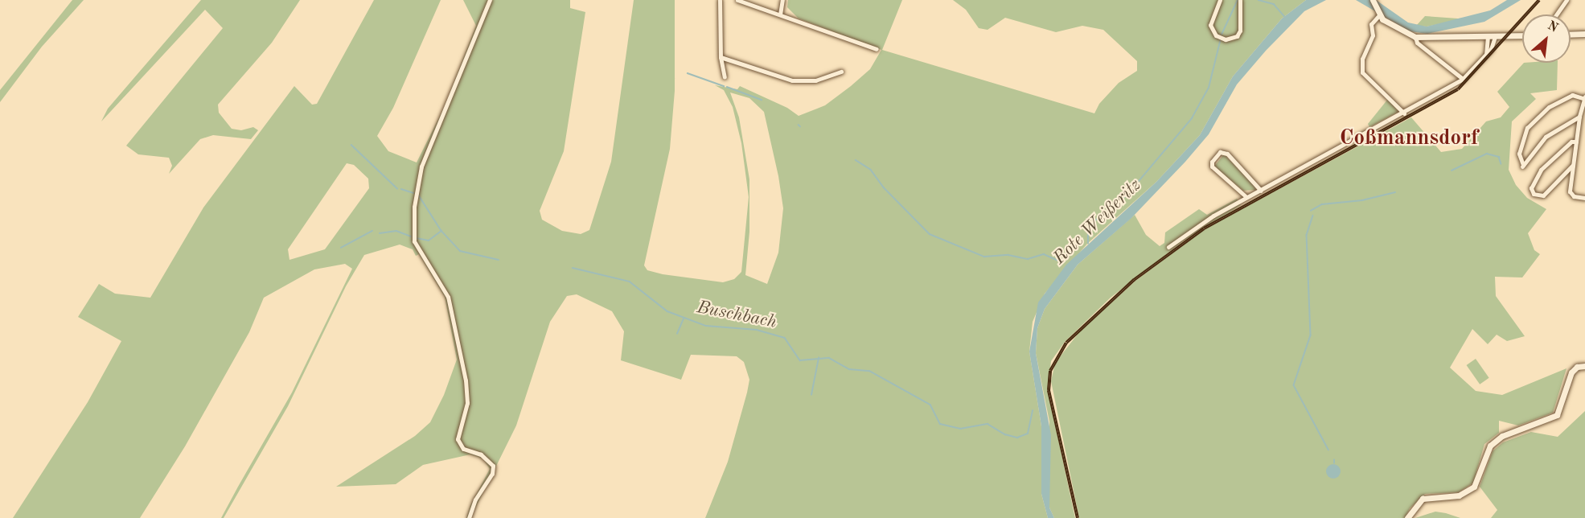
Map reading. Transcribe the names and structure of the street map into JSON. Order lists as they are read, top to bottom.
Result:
{
  "districts": ["Coßmannsdorf"],
  "water": ["Rote Weißeritz", "Buschbach"],
  "north": "top right"
}
